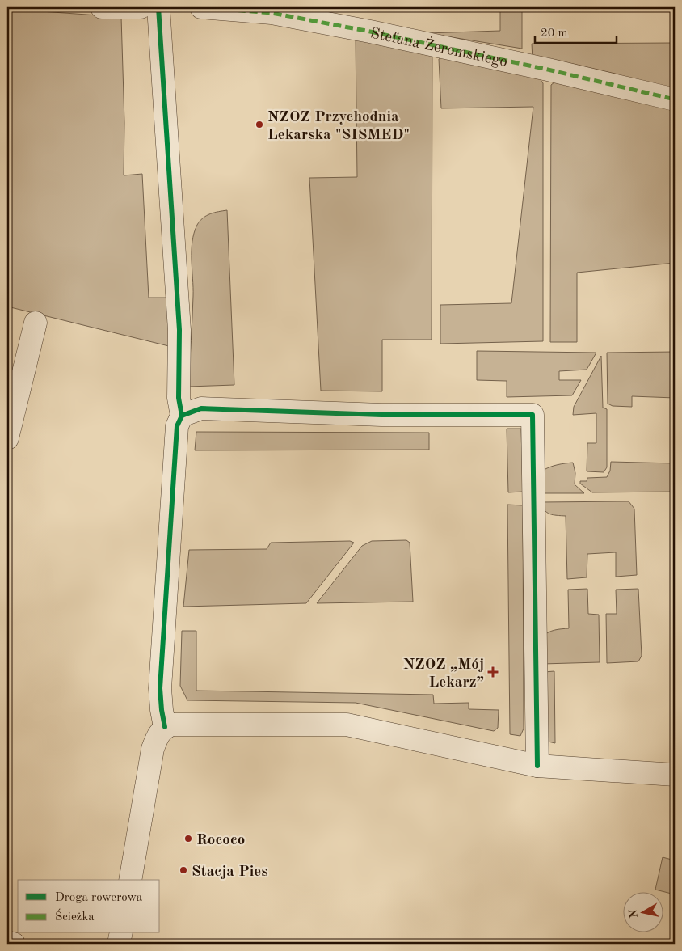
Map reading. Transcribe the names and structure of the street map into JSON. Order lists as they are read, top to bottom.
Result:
{
  "streets": {
    "street": ["Stefana Żeromskiego"]
  },
  "places": {
    "other": ["NZOZ Przychodnia Lekarska \"SISMED\"", "Rococo", "Stacja Pies"],
    "health": ["NZOZ „Mój Lekarz”"]
  },
  "legend": ["Droga rowerowa", "Ścieżka"],
  "scale_bar": "20 m",
  "north": "left"
}
